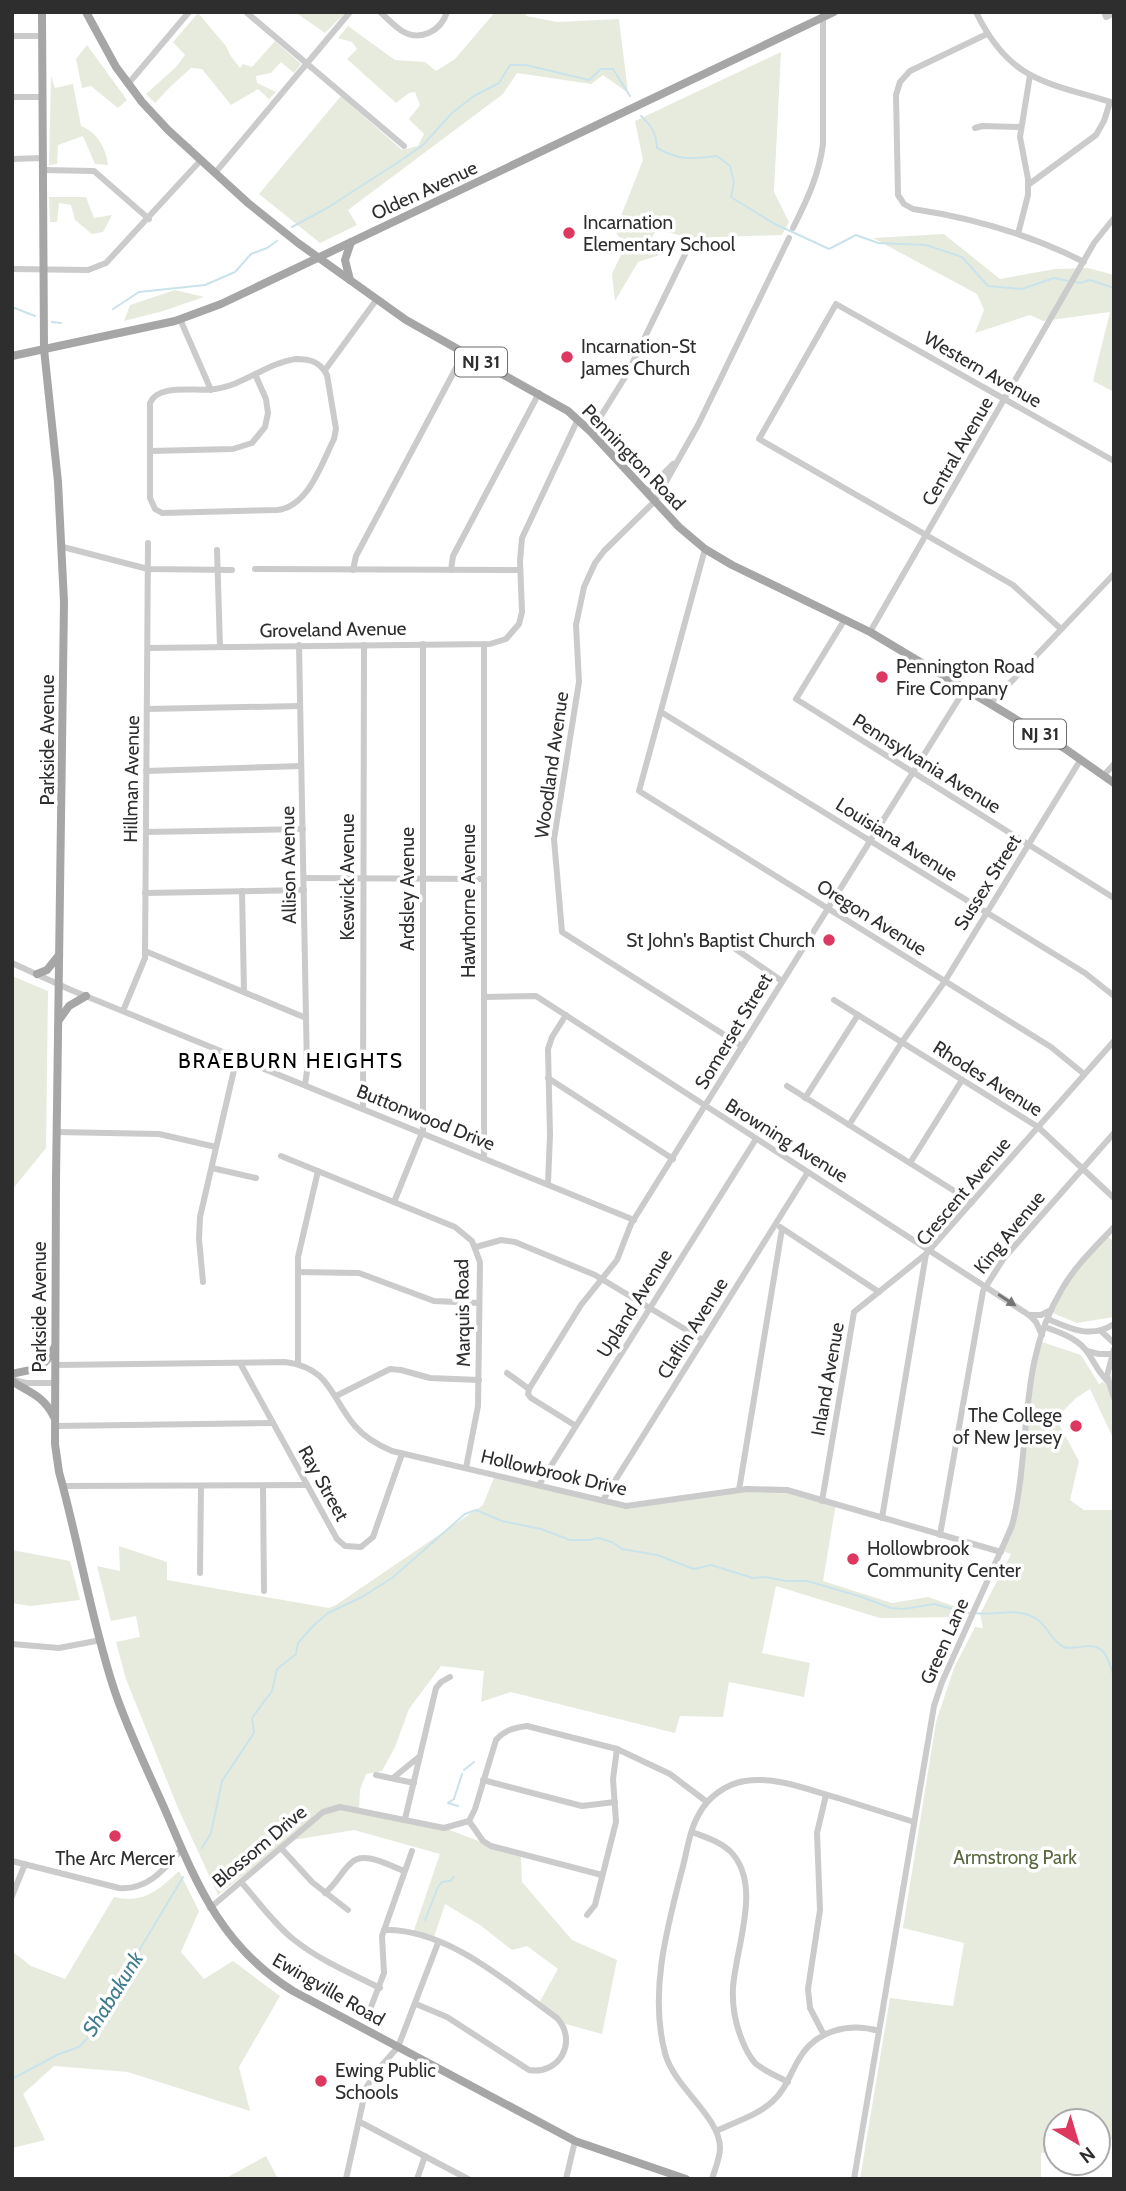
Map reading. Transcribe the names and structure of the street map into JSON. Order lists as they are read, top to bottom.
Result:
{
  "streets": {
    "main road": [
      "Olden Avenue",
      "NJ 31",
      "Pennington Road",
      "Parkside Avenue",
      "Ewingville Road"
    ],
    "street": [
      "Western Avenue",
      "Central Avenue",
      "Groveland Avenue",
      "Pennsylvania Avenue",
      "Woodland Avenue",
      "Hillman Avenue",
      "Louisiana Avenue",
      "Allison Avenue",
      "Keswick Avenue",
      "Sussex Street",
      "Ardsley Avenue",
      "Hawthorne Avenue",
      "Oregon Avenue",
      "Somerset Street",
      "Rhodes Avenue",
      "Buttonwood Drive",
      "Browning Avenue",
      "Crescent Avenue",
      "King Avenue",
      "Upland Avenue",
      "Marquis Road",
      "Claflin Avenue",
      "Inland Avenue",
      "Hollowbrook Drive",
      "Ray Street",
      "Green Lane",
      "Blossom Drive"
    ]
  },
  "crossings": [
    ["Olden Avenue", "Pennington Road"],
    ["Olden Avenue", "Parkside Avenue"],
    ["Western Avenue", "Central Avenue"],
    ["Central Avenue", "Pennington Road"],
    ["Pennington Road", "Pennsylvania Avenue"],
    ["Pennington Road", "Woodland Avenue"],
    ["Pennington Road", "Sussex Street"],
    ["Pennington Road", "Somerset Street"],
    ["Groveland Avenue", "Hillman Avenue"],
    ["Groveland Avenue", "Allison Avenue"],
    ["Groveland Avenue", "Keswick Avenue"],
    ["Groveland Avenue", "Ardsley Avenue"],
    ["Groveland Avenue", "Hawthorne Avenue"],
    ["Parkside Avenue", "Buttonwood Drive"],
    ["Parkside Avenue", "Ewingville Road"],
    ["Pennsylvania Avenue", "Sussex Street"],
    ["Pennsylvania Avenue", "Somerset Street"],
    ["Woodland Avenue", "Somerset Street"],
    ["Hillman Avenue", "Buttonwood Drive"],
    ["Louisiana Avenue", "Sussex Street"],
    ["Louisiana Avenue", "Oregon Avenue"],
    ["Louisiana Avenue", "Somerset Street"],
    ["Allison Avenue", "Buttonwood Drive"],
    ["Keswick Avenue", "Buttonwood Drive"],
    ["Sussex Street", "Oregon Avenue"],
    ["Sussex Street", "Rhodes Avenue"],
    ["Ardsley Avenue", "Buttonwood Drive"],
    ["Hawthorne Avenue", "Buttonwood Drive"],
    ["Hawthorne Avenue", "Browning Avenue"],
    ["Oregon Avenue", "Somerset Street"],
    ["Oregon Avenue", "Crescent Avenue"],
    ["Somerset Street", "Buttonwood Drive"],
    ["Somerset Street", "Browning Avenue"],
    ["Rhodes Avenue", "Crescent Avenue"],
    ["Rhodes Avenue", "King Avenue"],
    ["Browning Avenue", "Crescent Avenue"],
    ["Browning Avenue", "King Avenue"],
    ["Browning Avenue", "Upland Avenue"],
    ["Browning Avenue", "Claflin Avenue"],
    ["Browning Avenue", "Inland Avenue"],
    ["Crescent Avenue", "Inland Avenue"],
    ["Crescent Avenue", "Hollowbrook Drive"],
    ["King Avenue", "Hollowbrook Drive"],
    ["Upland Avenue", "Hollowbrook Drive"],
    ["Marquis Road", "Hollowbrook Drive"],
    ["Claflin Avenue", "Hollowbrook Drive"],
    ["Inland Avenue", "Hollowbrook Drive"],
    ["Hollowbrook Drive", "Ray Street"],
    ["Hollowbrook Drive", "Green Lane"],
    ["Blossom Drive", "Ewingville Road"]
  ],
  "districts": ["BRAEBURN HEIGHTS"],
  "water": ["Shabakunk"],
  "parks": ["Armstrong Park"],
  "places": [
    "Incarnation Elementary School",
    "Incarnation-St James Church",
    "Pennington Road Fire Company",
    "St John's Baptist Church",
    "The College of New Jersey",
    "Hollowbrook Community Center",
    "The Arc Mercer",
    "Ewing Public Schools"
  ],
  "north": "bottom right"
}
